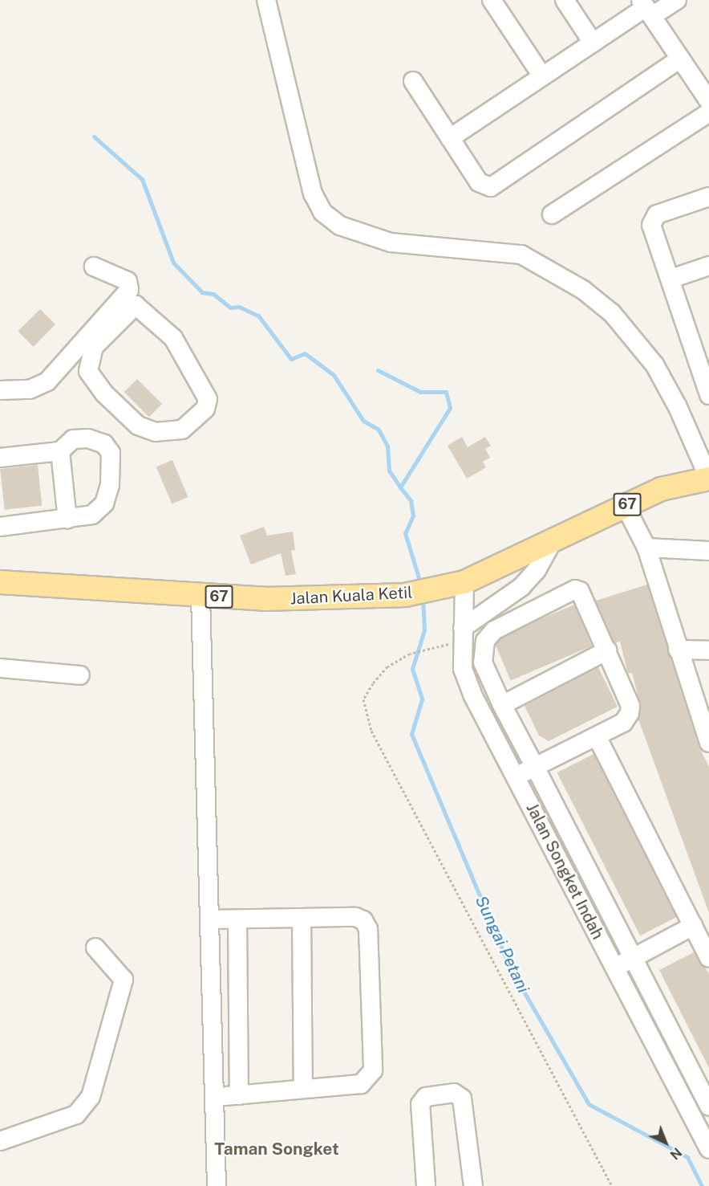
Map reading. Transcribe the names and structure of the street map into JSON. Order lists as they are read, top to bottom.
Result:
{
  "streets": {
    "main road": ["67", "Jalan Kuala Ketil"],
    "street": ["Jalan Songket Indah"]
  },
  "crossings": [
    ["Jalan Kuala Ketil", "Jalan Songket Indah"]
  ],
  "districts": ["Taman Songket"],
  "water": ["Sungai Petani"],
  "north": "bottom right"
}
